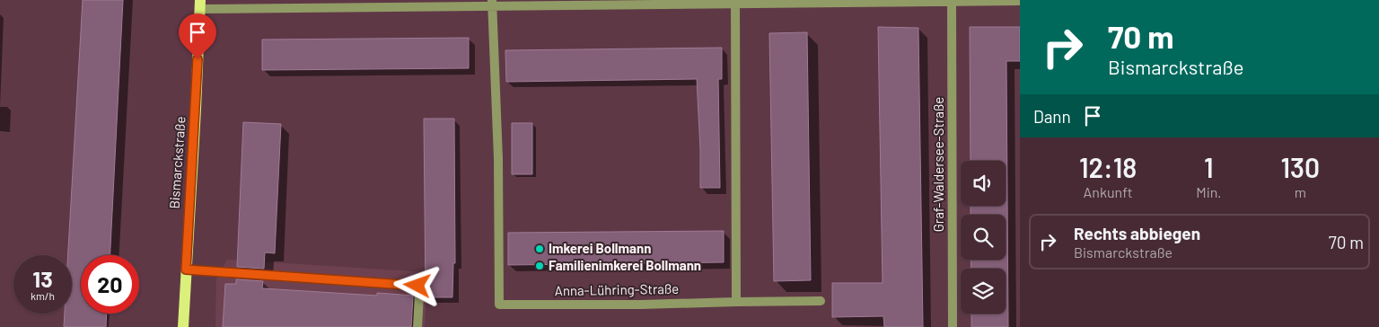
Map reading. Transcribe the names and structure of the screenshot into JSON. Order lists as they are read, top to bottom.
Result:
{
  "streets": {
    "main road": ["Bismarckstraße"],
    "street": ["Graf-Waldersee-Straße", "Anna-Lühring-Straße"]
  },
  "places": ["Imkerei Bollmann", "Familienimkerei Bollmann"],
  "page": {
    "turn": ["70 m", "Bismarckstraße"],
    "then": "Dann",
    "eta": [
      "12:18",
      "Ankunft",
      "1",
      "Min.",
      "130",
      "m"
    ],
    "list": [
      {
        "name": "Rechts abbiegen",
        "note": "Bismarckstraße",
        "value": "70 m"
      }
    ],
    "speed": "13 km/h",
    "limit": "20"
  }
}
